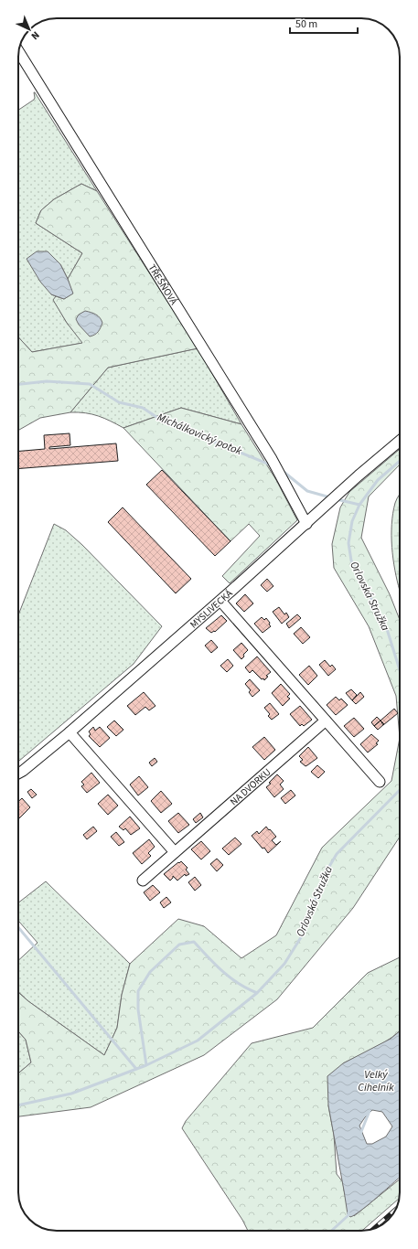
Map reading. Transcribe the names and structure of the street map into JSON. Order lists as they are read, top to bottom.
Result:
{
  "streets": {
    "street": ["TŘEŠŇOVÁ", "MYSLIVECKÁ", "NA DVORKU"]
  },
  "crossings": [
    ["TŘEŠŇOVÁ", "MYSLIVECKÁ"]
  ],
  "water": ["Michálkovický potok", "Orlovská Stružka", "Velký Cihelník"],
  "scale_bar": "50 m",
  "north": "bottom right"
}
